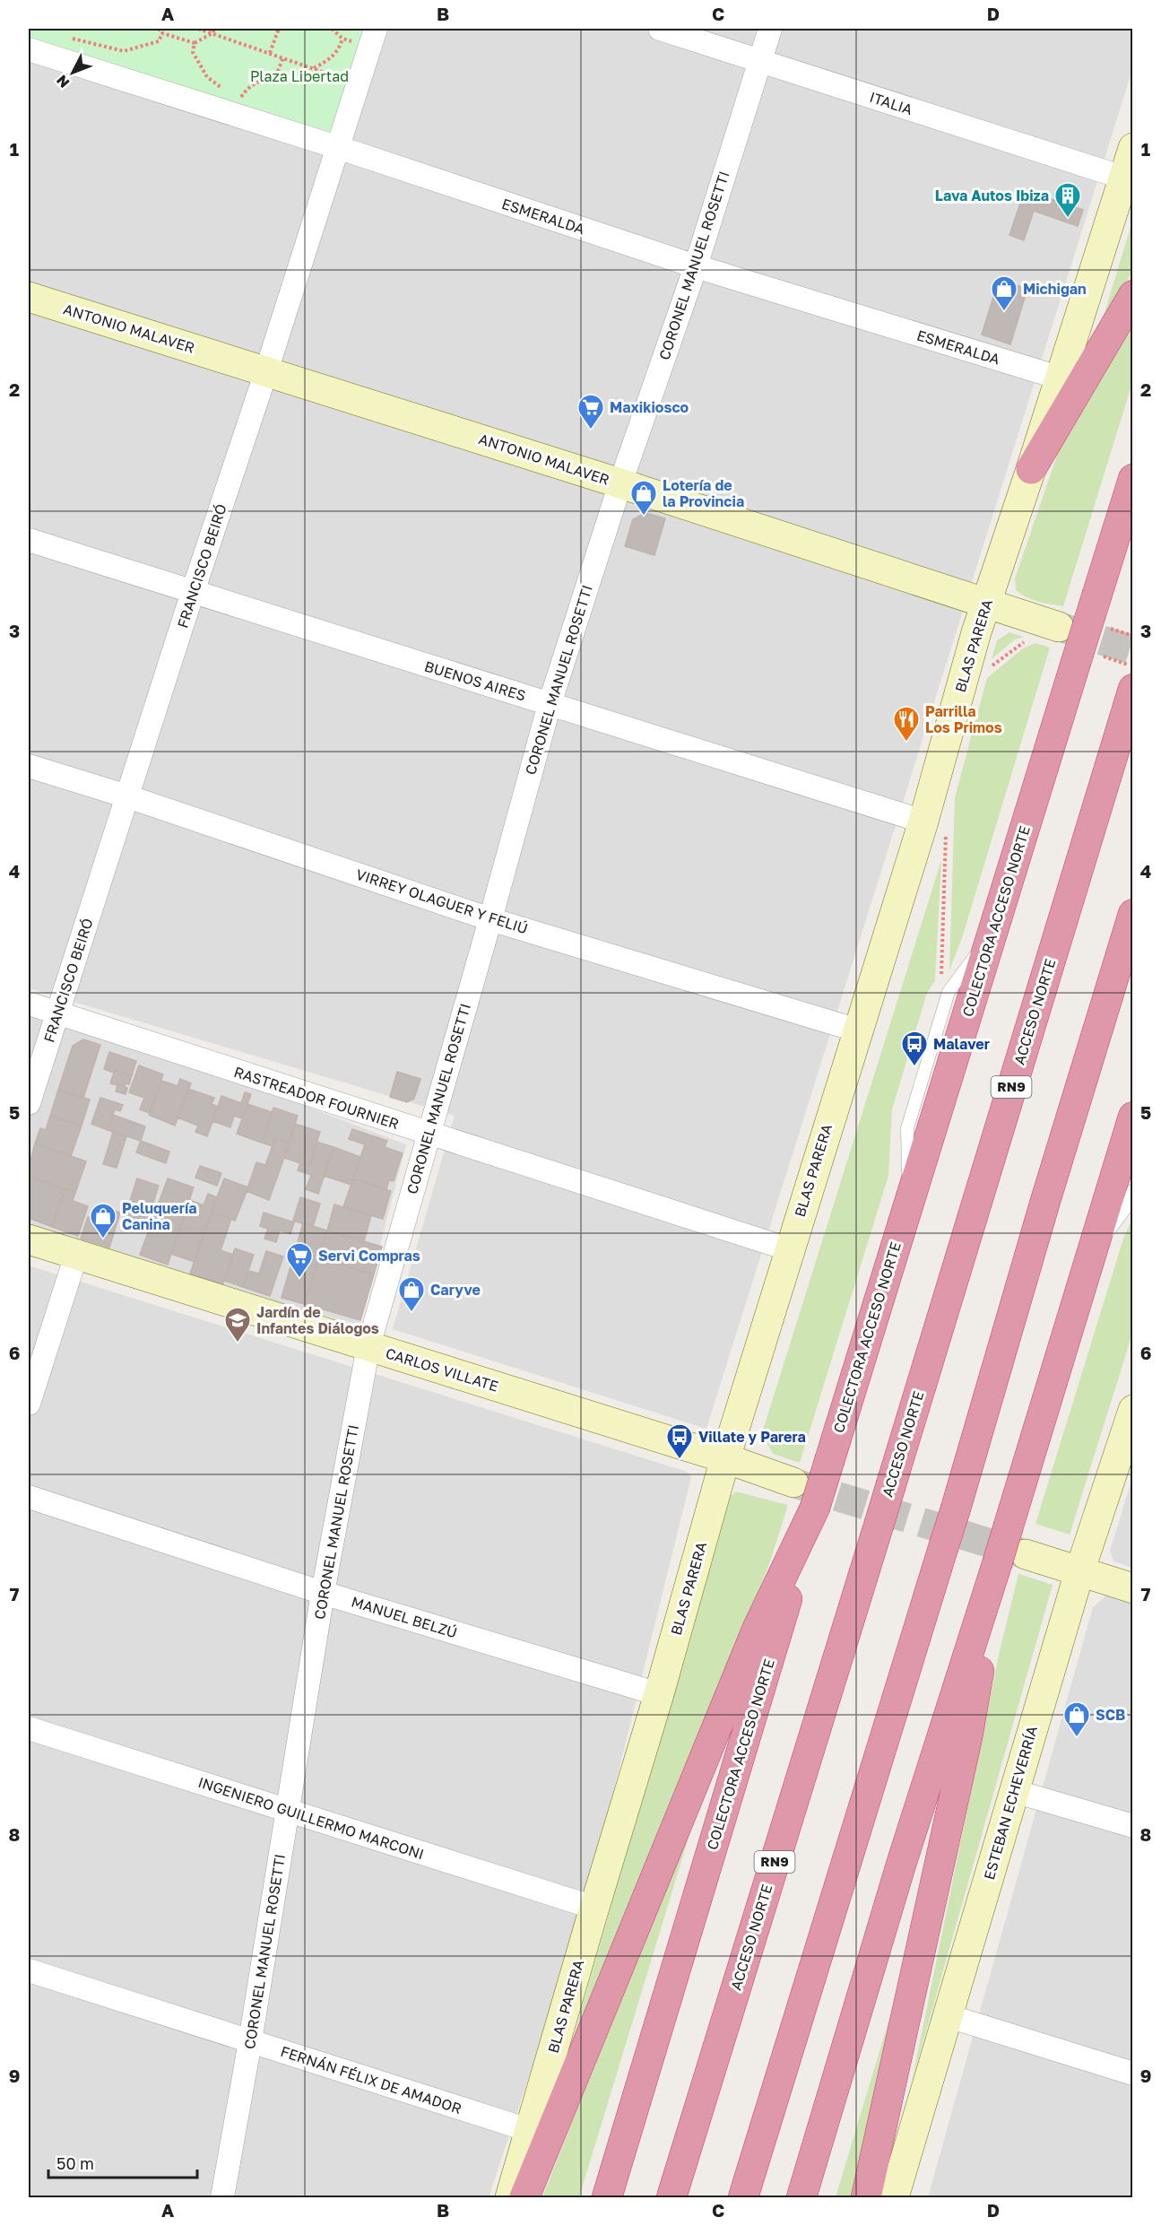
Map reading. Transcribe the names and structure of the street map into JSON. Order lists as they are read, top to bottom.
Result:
{
  "streets": {
    "highway": ["COLECTORA ACCESO NORTE", "ACCESO NORTE", "RN9"],
    "street": [
      "ITALIA",
      "ESMERALDA",
      "CORONEL MANUEL ROSETTI",
      "ANTONIO MALAVER",
      "FRANCISCO BEIRÓ",
      "BLAS PARERA",
      "BUENOS AIRES",
      "VIRREY OLAGUER Y FELIÚ",
      "RASTREADOR FOURNIER",
      "CARLOS VILLATE",
      "MANUEL BELZÚ",
      "ESTEBAN ECHEVERRÍA",
      "INGENIERO GUILLERMO MARCONI",
      "FERNÁN FÉLIX DE AMADOR"
    ]
  },
  "crossings": [
    ["ITALIA", "CORONEL MANUEL ROSETTI"],
    ["ITALIA", "BLAS PARERA"],
    ["ESMERALDA", "CORONEL MANUEL ROSETTI"],
    ["ESMERALDA", "FRANCISCO BEIRÓ"],
    ["ESMERALDA", "BLAS PARERA"],
    ["CORONEL MANUEL ROSETTI", "ANTONIO MALAVER"],
    ["CORONEL MANUEL ROSETTI", "BUENOS AIRES"],
    ["CORONEL MANUEL ROSETTI", "VIRREY OLAGUER Y FELIÚ"],
    ["CORONEL MANUEL ROSETTI", "RASTREADOR FOURNIER"],
    ["CORONEL MANUEL ROSETTI", "CARLOS VILLATE"],
    ["CORONEL MANUEL ROSETTI", "MANUEL BELZÚ"],
    ["CORONEL MANUEL ROSETTI", "INGENIERO GUILLERMO MARCONI"],
    ["CORONEL MANUEL ROSETTI", "FERNÁN FÉLIX DE AMADOR"],
    ["ANTONIO MALAVER", "FRANCISCO BEIRÓ"],
    ["ANTONIO MALAVER", "BLAS PARERA"],
    ["FRANCISCO BEIRÓ", "BUENOS AIRES"],
    ["FRANCISCO BEIRÓ", "VIRREY OLAGUER Y FELIÚ"],
    ["FRANCISCO BEIRÓ", "RASTREADOR FOURNIER"],
    ["BLAS PARERA", "BUENOS AIRES"],
    ["BLAS PARERA", "VIRREY OLAGUER Y FELIÚ"],
    ["BLAS PARERA", "RASTREADOR FOURNIER"],
    ["BLAS PARERA", "CARLOS VILLATE"],
    ["BLAS PARERA", "MANUEL BELZÚ"],
    ["BLAS PARERA", "INGENIERO GUILLERMO MARCONI"],
    ["BLAS PARERA", "FERNÁN FÉLIX DE AMADOR"]
  ],
  "parks": ["Plaza Libertad"],
  "places": {
    "building": ["Lava Autos Ibiza"],
    "shop": [
      "Michigan",
      "Lotería de la Provincia",
      "Peluquería Canina",
      "Caryve",
      "SCB"
    ],
    "supermarket": ["Maxikiosco", "Servi Compras"],
    "restaurant": ["Parrilla Los Primos"],
    "bus stop": ["Malaver", "Villate y Parera"],
    "school or university": ["Jardín de Infantes Diálogos"]
  },
  "scale_bar": "50 m",
  "north": "bottom left",
  "grid": {
    "columns": [
      "A",
      "B",
      "C",
      "D"
    ],
    "rows": [
      "1",
      "2",
      "3",
      "4",
      "5",
      "6",
      "7",
      "8",
      "9"
    ]
  }
}
